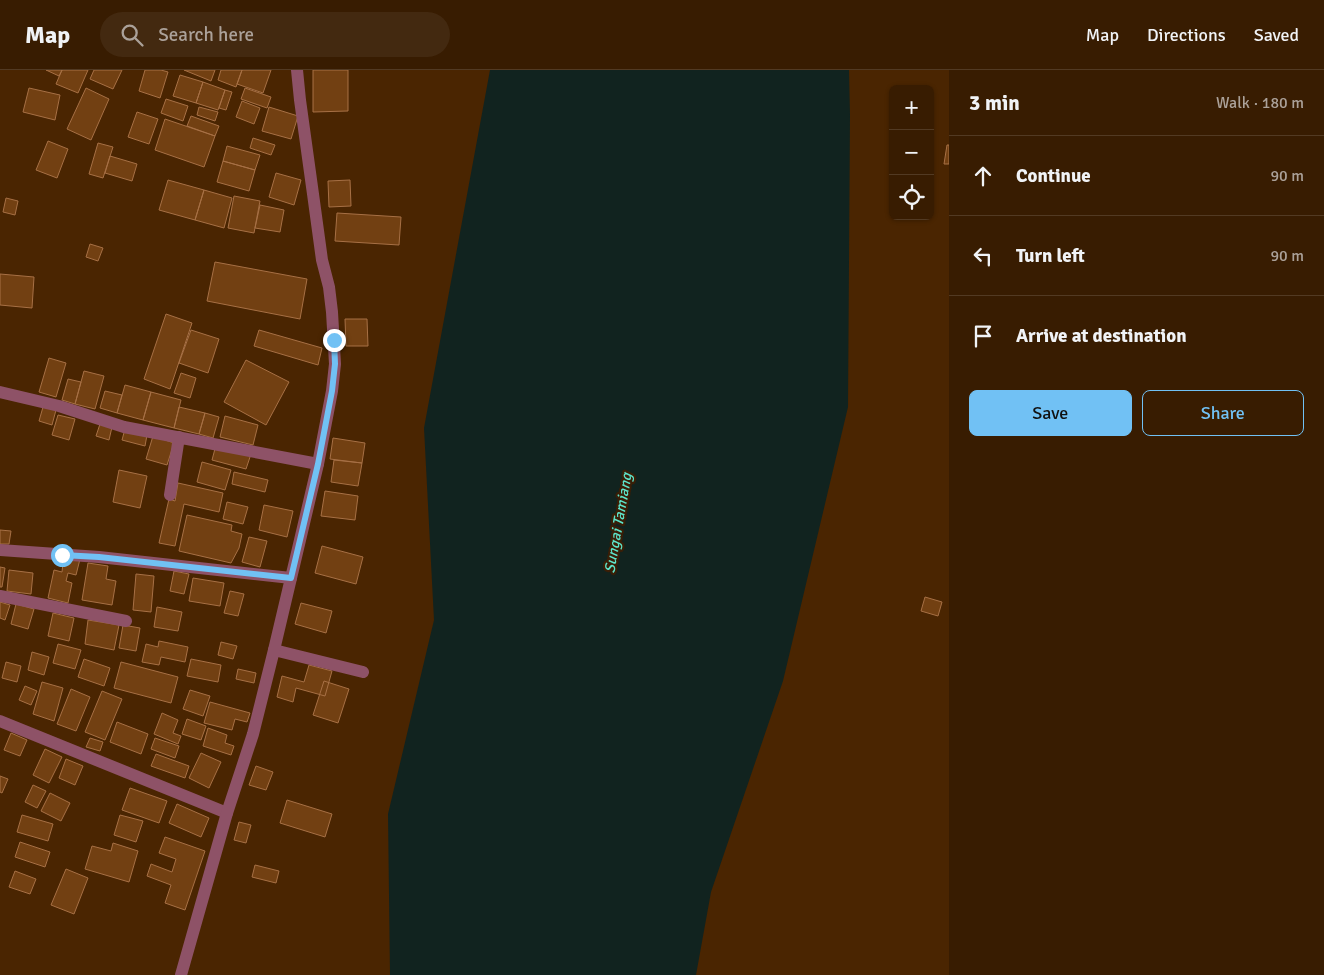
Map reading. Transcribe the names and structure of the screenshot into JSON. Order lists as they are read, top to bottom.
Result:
{
  "water": ["Sungai Tamiang"],
  "page": {
    "header": "Map",
    "search": "Search here",
    "nav": ["Map", "Directions", "Saved"],
    "heading": ["3 min", "Walk · 180 m"],
    "map_buttons": ["+", "−"],
    "list": [
      ["Continue", "90 m"],
      ["Turn left", "90 m"],
      "Arrive at destination"
    ],
    "buttons": ["Save", "Share"]
  }
}
